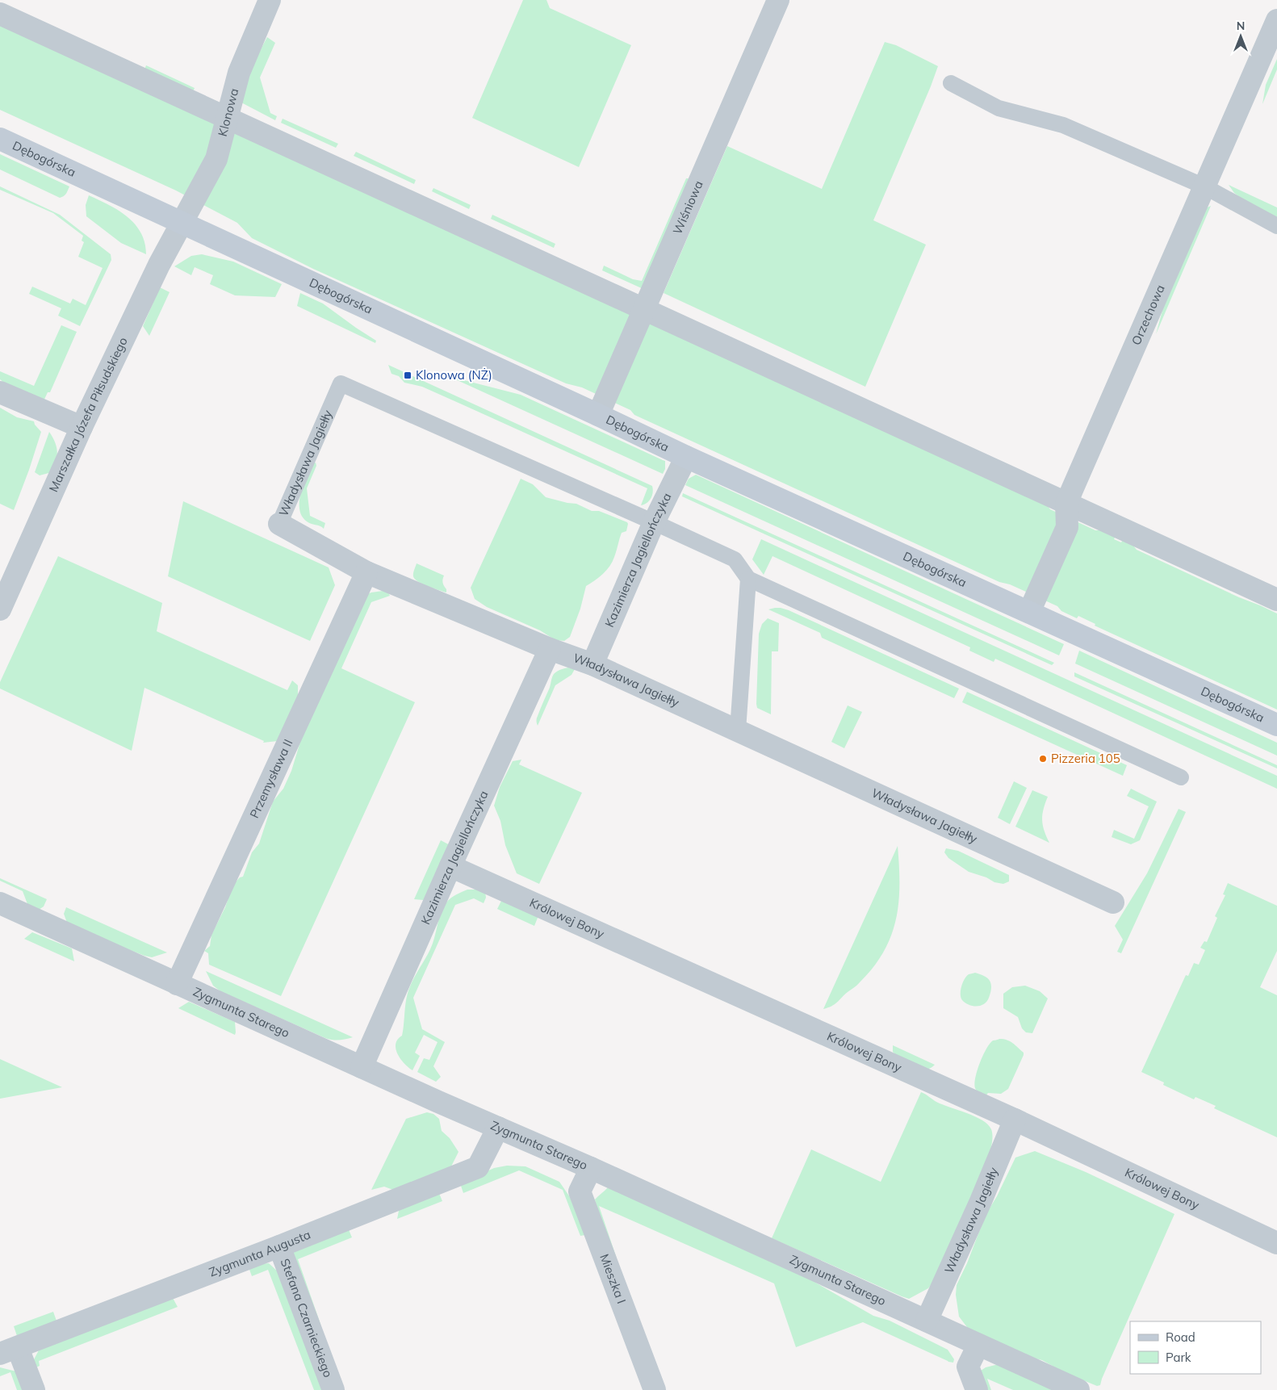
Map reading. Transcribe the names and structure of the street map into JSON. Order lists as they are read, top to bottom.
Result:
{
  "streets": {
    "main road": ["Dębogórska"],
    "street": [
      "Klonowa",
      "Wiśniowa",
      "Orzechowa",
      "Marszałka Józefa Piłsudskiego",
      "Władysława Jagiełły",
      "Kazimierza Jagiellończyka",
      "Przemysława II",
      "Królowej Bony",
      "Zygmunta Starego",
      "Zygmunta Augusta",
      "Mieszka I",
      "Stefana Czarnieckiego"
    ]
  },
  "crossings": [
    ["Klonowa", "Dębogórska"],
    ["Klonowa", "Marszałka Józefa Piłsudskiego"],
    ["Dębogórska", "Wiśniowa"],
    ["Dębogórska", "Orzechowa"],
    ["Dębogórska", "Marszałka Józefa Piłsudskiego"],
    ["Dębogórska", "Kazimierza Jagiellończyka"],
    ["Władysława Jagiełły", "Kazimierza Jagiellończyka"],
    ["Władysława Jagiełły", "Przemysława II"],
    ["Władysława Jagiełły", "Królowej Bony"],
    ["Władysława Jagiełły", "Zygmunta Starego"],
    ["Kazimierza Jagiellończyka", "Królowej Bony"],
    ["Kazimierza Jagiellończyka", "Zygmunta Starego"],
    ["Przemysława II", "Zygmunta Starego"],
    ["Zygmunta Starego", "Zygmunta Augusta"],
    ["Zygmunta Starego", "Mieszka I"],
    ["Zygmunta Augusta", "Stefana Czarnieckiego"]
  ],
  "places": {
    "transit": ["Klonowa (NŻ)"],
    "other": ["Pizzeria 105"]
  },
  "legend": ["Road", "Park"],
  "north": "top"
}
